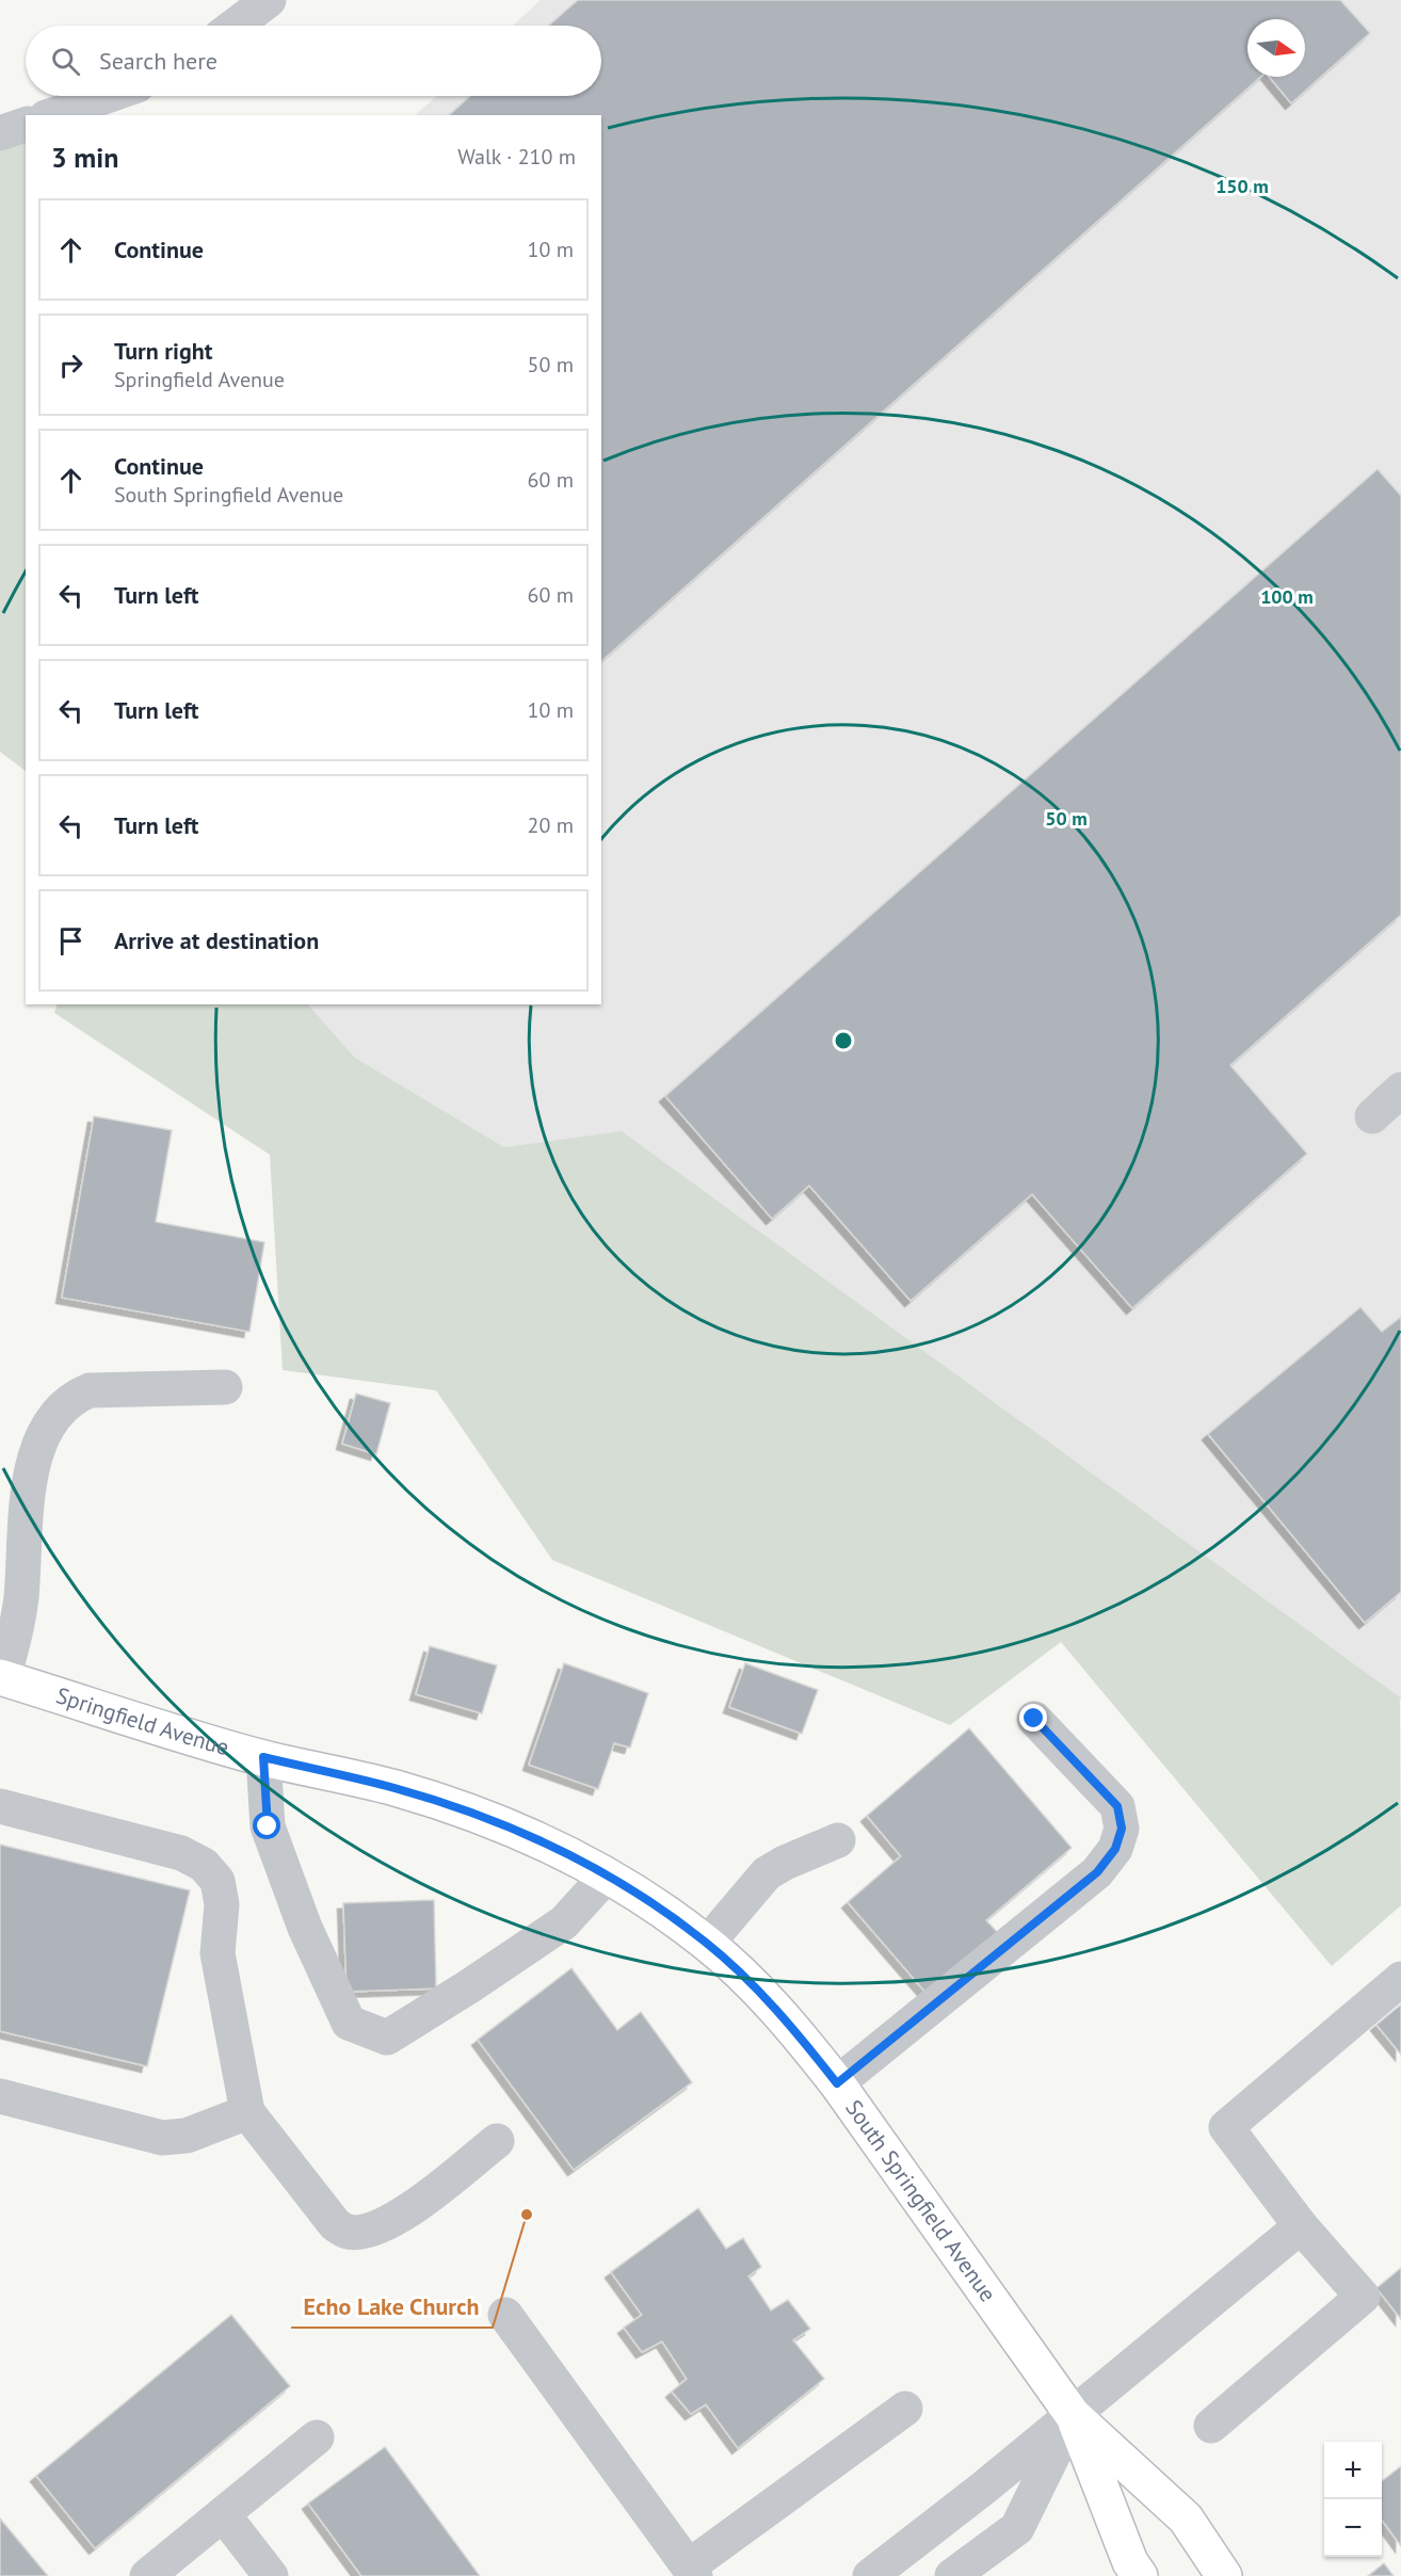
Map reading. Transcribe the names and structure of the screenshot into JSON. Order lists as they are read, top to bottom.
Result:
{
  "streets": {
    "main road": ["Springfield Avenue", "South Springfield Avenue"]
  },
  "crossings": [
    ["Springfield Avenue", "South Springfield Avenue"]
  ],
  "places": ["Echo Lake Church"],
  "north": "right",
  "page": {
    "search": "Search here",
    "heading": ["3 min", "Walk · 210 m"],
    "list": [
      ["Continue", "10 m"],
      ["Turn right", "Springfield Avenue", "50 m"],
      ["Continue", "South Springfield Avenue", "60 m"],
      ["Turn left", "60 m"],
      ["Turn left", "10 m"],
      ["Turn left", "20 m"],
      "Arrive at destination"
    ],
    "map_buttons": ["+", "−"]
  },
  "rings": ["150 m", "100 m", "50 m"]
}
